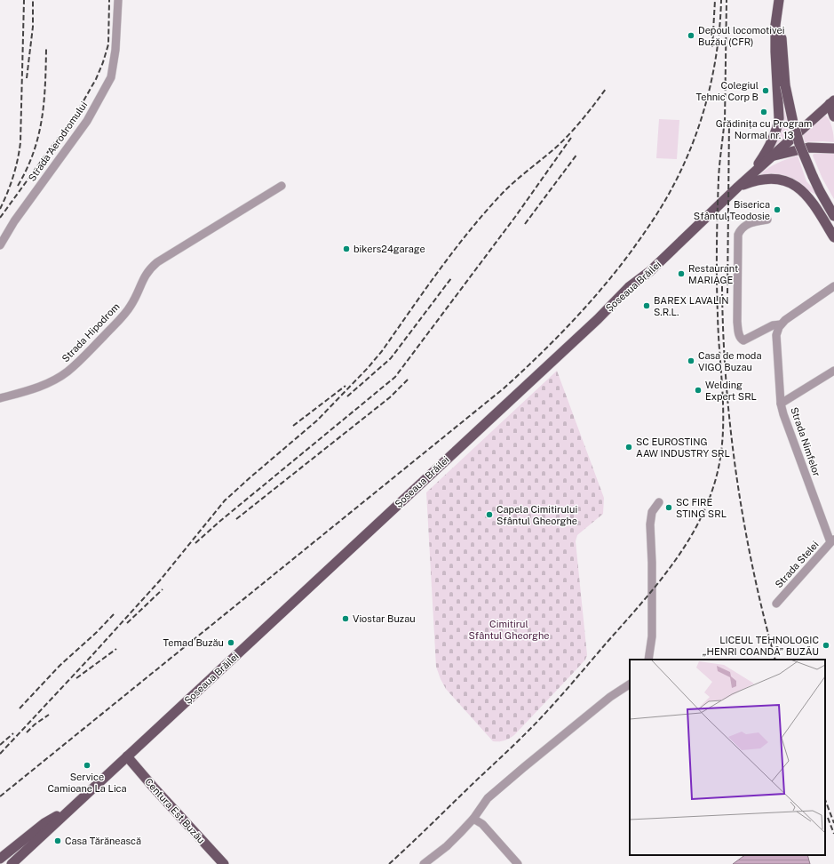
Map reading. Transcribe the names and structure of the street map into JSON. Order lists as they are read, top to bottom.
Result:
{
  "streets": {
    "main road": ["Șoseaua Brăilei", "Centura Est Buzău"],
    "street": [
      "Strada Aerodromului",
      "Strada Hipodrom",
      "Strada Nimfelor",
      "Strada Stelei"
    ]
  },
  "crossings": [
    ["Șoseaua Brăilei", "Centura Est Buzău"],
    ["Strada Nimfelor", "Strada Stelei"]
  ],
  "parks": ["Cimitirul Sfântul Gheorghe"],
  "places": [
    "Depoul locomotivei Buzău (CFR)",
    "Colegiul Tehnic Corp B",
    "Grădinița cu Program Normal nr. 13",
    "Biserica Sfântul Teodosie",
    "bikers24garage",
    "Restaurant MARIAGE",
    "BAREX LAVALIN S.R.L.",
    "Casa de moda VIGO Buzau",
    "Welding Expert SRL",
    "SC EUROSTING AAW INDUSTRY SRL",
    "SC FIRE STING SRL",
    "Capela Cimitirului Sfântul Gheorghe",
    "Viostar Buzau",
    "Temad Buzău",
    "LICEUL TEHNOLOGIC „HENRI COANDĂ” BUZĂU",
    "Service Camioane La Lica",
    "Casa Tărănească"
  ]
}
